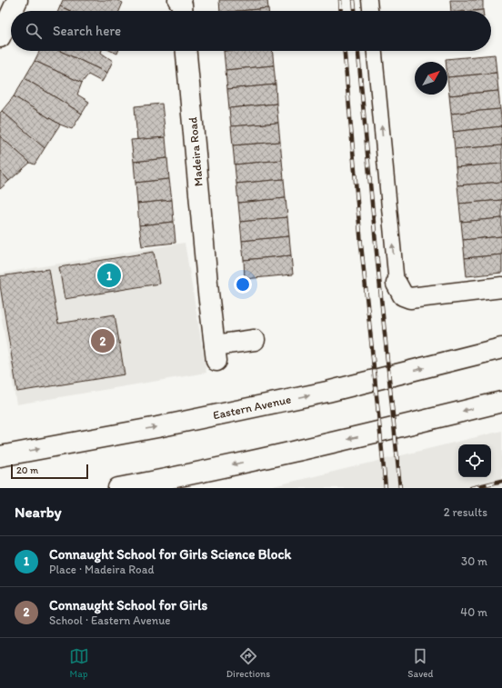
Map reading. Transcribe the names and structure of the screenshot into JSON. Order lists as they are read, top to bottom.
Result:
{
  "streets": {
    "main road": ["Madeira Road", "Eastern Avenue"]
  },
  "scale_bar": "20 m",
  "north": "top right",
  "page": {
    "search": "Search here",
    "pins": ["1", "2"],
    "scale": "20 m",
    "heading": ["Nearby", "2 results"],
    "list": [
      {
        "mark": "1",
        "name": "Connaught School for Girls Science Block",
        "note": "Place · Madeira Road",
        "value": "30 m"
      },
      {
        "mark": "2",
        "name": "Connaught School for Girls",
        "note": "School · Eastern Avenue",
        "value": "40 m"
      }
    ],
    "nav": ["Map", "Directions", "Saved"]
  }
}
